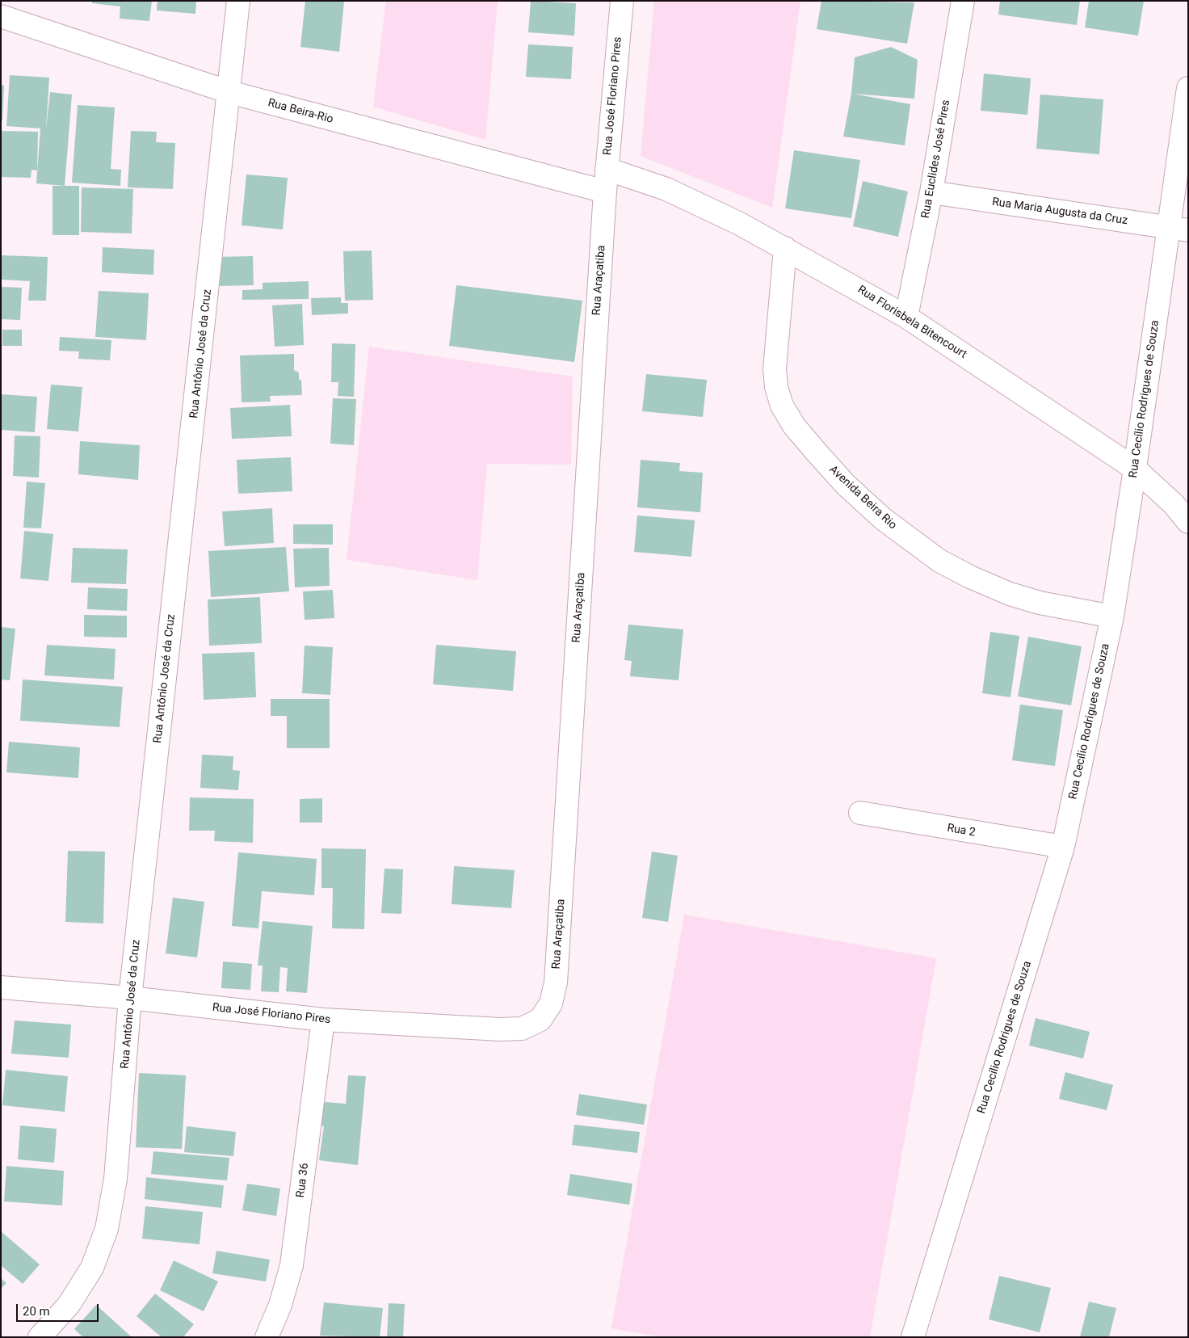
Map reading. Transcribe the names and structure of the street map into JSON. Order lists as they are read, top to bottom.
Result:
{
  "streets": {
    "street": [
      "Rua José Floriano Pires",
      "Rua Beira-Rio",
      "Rua Euclides José Pires",
      "Rua Maria Augusta da Cruz",
      "Rua Araçatiba",
      "Rua Florisbela Bitencourt",
      "Rua Antônio José da Cruz",
      "Rua Cecílio Rodrigues de Souza",
      "Avenida Beira Rio",
      "Rua 2",
      "Rua 36"
    ]
  },
  "crossings": [
    ["Rua José Floriano Pires", "Rua Beira-Rio"],
    ["Rua José Floriano Pires", "Rua Araçatiba"],
    ["Rua José Floriano Pires", "Rua Florisbela Bitencourt"],
    ["Rua José Floriano Pires", "Rua Antônio José da Cruz"],
    ["Rua José Floriano Pires", "Rua 36"],
    ["Rua Beira-Rio", "Rua Araçatiba"],
    ["Rua Beira-Rio", "Rua Antônio José da Cruz"],
    ["Rua Euclides José Pires", "Rua Maria Augusta da Cruz"],
    ["Rua Euclides José Pires", "Rua Florisbela Bitencourt"],
    ["Rua Maria Augusta da Cruz", "Rua Cecílio Rodrigues de Souza"],
    ["Rua Florisbela Bitencourt", "Rua Cecílio Rodrigues de Souza"],
    ["Rua Florisbela Bitencourt", "Avenida Beira Rio"],
    ["Rua Cecílio Rodrigues de Souza", "Avenida Beira Rio"],
    ["Rua Cecílio Rodrigues de Souza", "Rua 2"]
  ],
  "scale_bar": "20 m"
}
